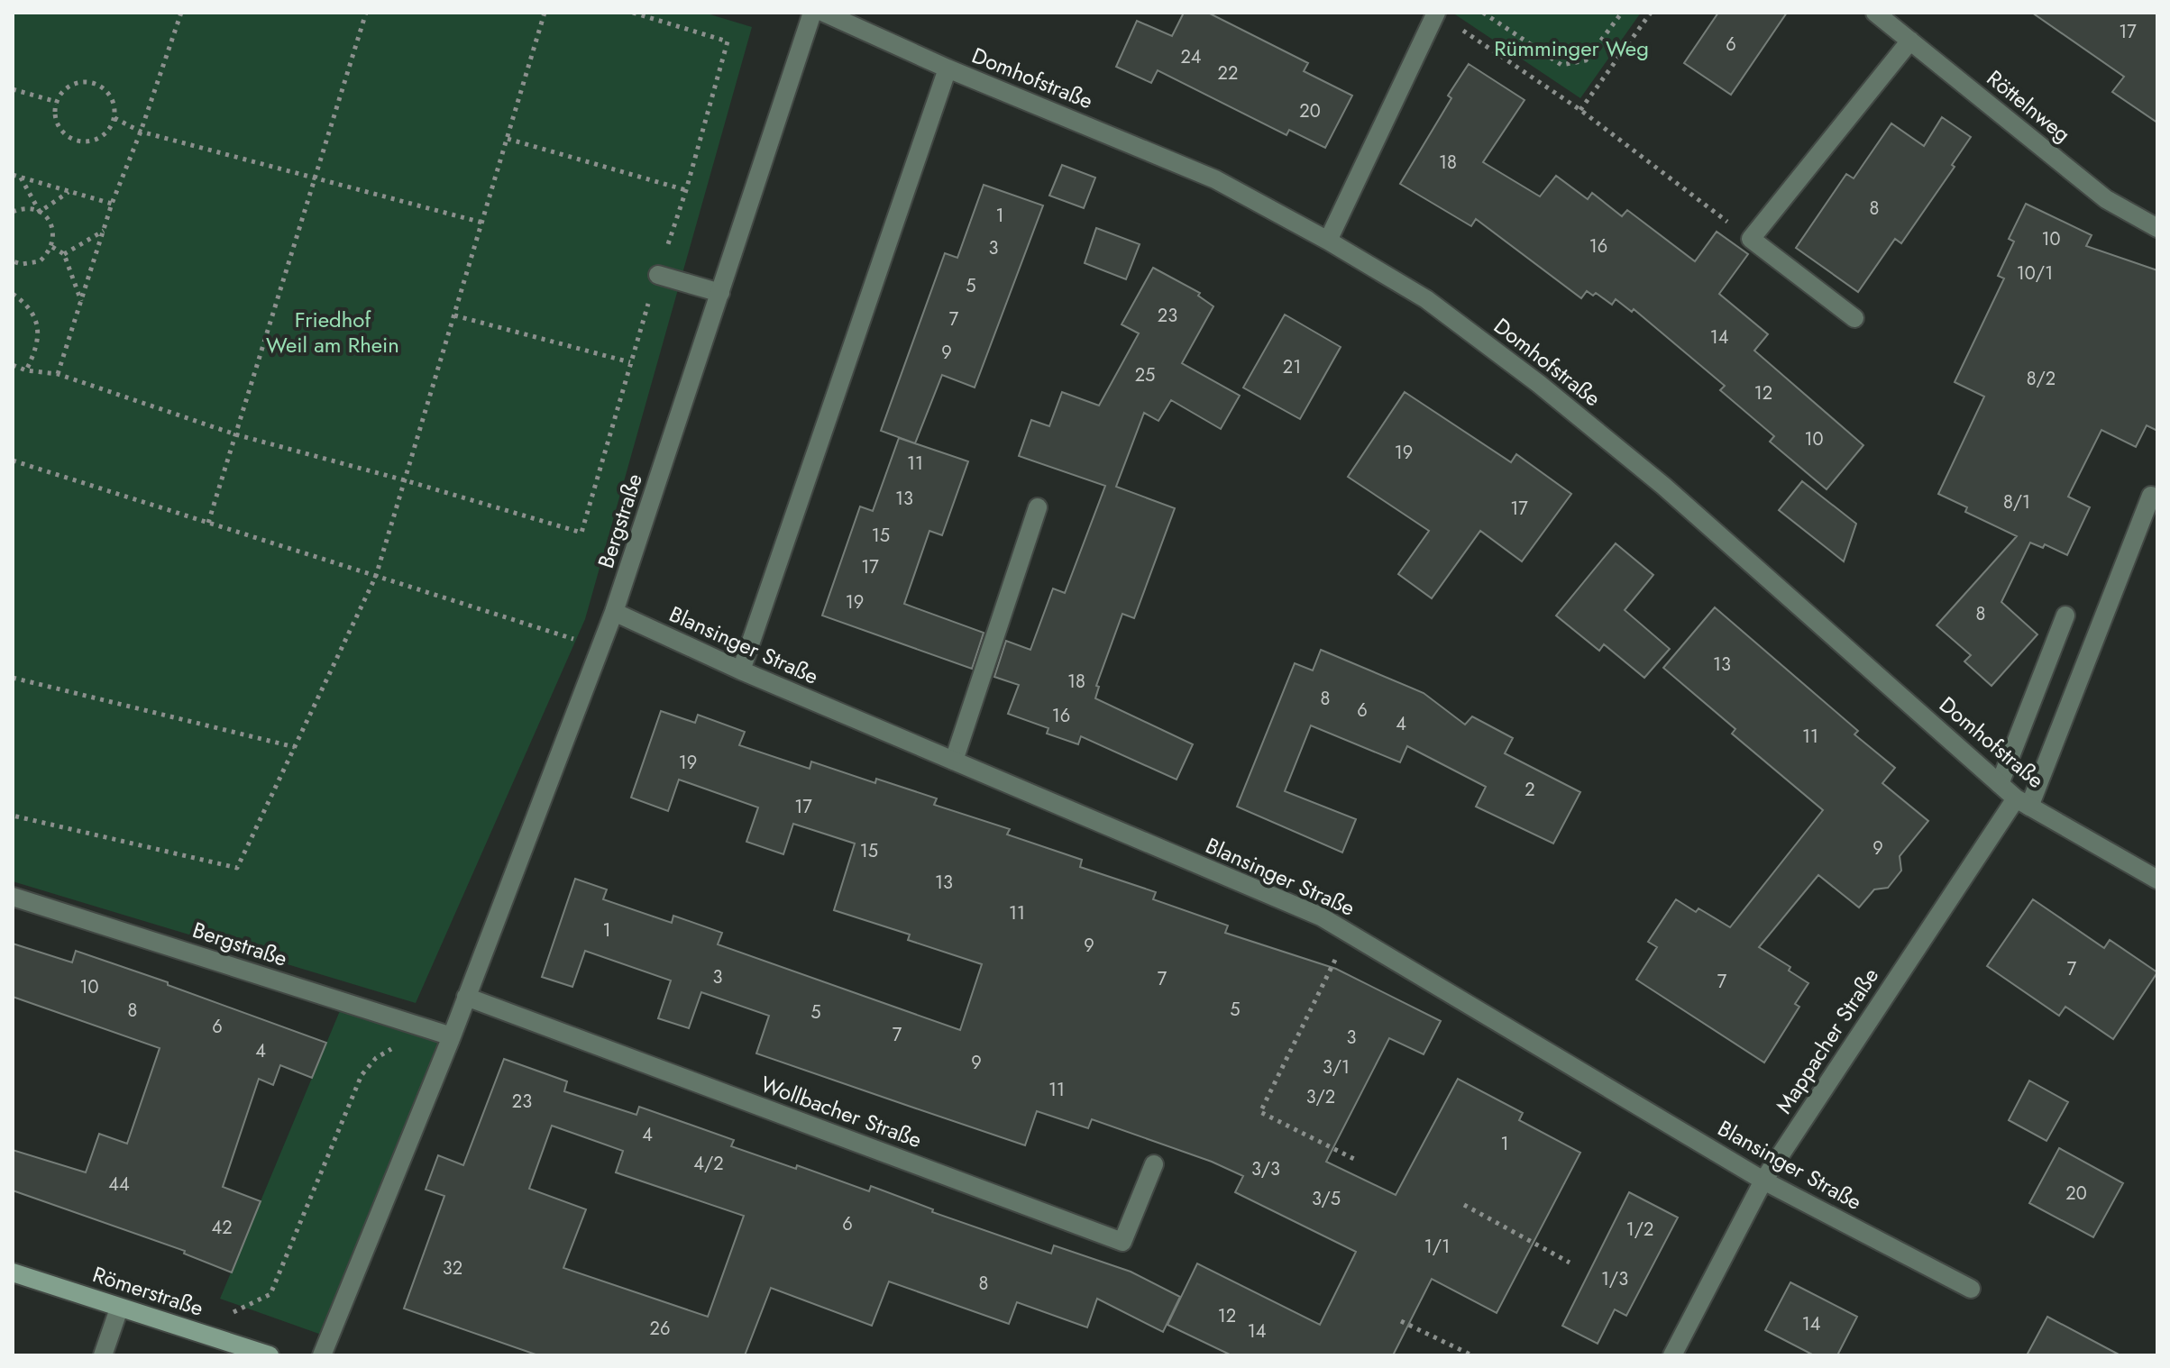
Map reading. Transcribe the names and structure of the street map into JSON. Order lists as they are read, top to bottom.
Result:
{
  "streets": {
    "street": [
      "Domhofstraße",
      "Röttelnweg",
      "Bergstraße",
      "Blansinger Straße",
      "Mappacher Straße",
      "Wollbacher Straße",
      "Römerstraße"
    ]
  },
  "crossings": [
    ["Domhofstraße", "Mappacher Straße"],
    ["Bergstraße", "Blansinger Straße"],
    ["Bergstraße", "Wollbacher Straße"],
    ["Blansinger Straße", "Mappacher Straße"]
  ],
  "parks": ["Rümminger Weg", "Friedhof Weil am Rhein"],
  "house_numbers": [
    "17",
    "6",
    "24",
    "22",
    "20",
    "18",
    "8",
    "1",
    "10",
    "16",
    "3",
    "10/1",
    "5",
    "23",
    "7",
    "14",
    "9",
    "21",
    "25",
    "8/2",
    "12",
    "10",
    "19",
    "11",
    "13",
    "8/1",
    "17",
    "15",
    "17",
    "19",
    "8",
    "13",
    "18",
    "8",
    "6",
    "16",
    "4",
    "11",
    "19",
    "2",
    "17",
    "9",
    "15",
    "13",
    "11",
    "1",
    "9",
    "7",
    "3",
    "7",
    "7",
    "10",
    "5",
    "8",
    "5",
    "6",
    "7",
    "3",
    "4",
    "9",
    "3/1",
    "11",
    "3/2",
    "23",
    "4",
    "1",
    "4/2",
    "3/3",
    "44",
    "20",
    "3/5",
    "6",
    "42",
    "1/2",
    "1/1",
    "32",
    "1/3",
    "8",
    "12",
    "14",
    "26",
    "14"
  ]
}
